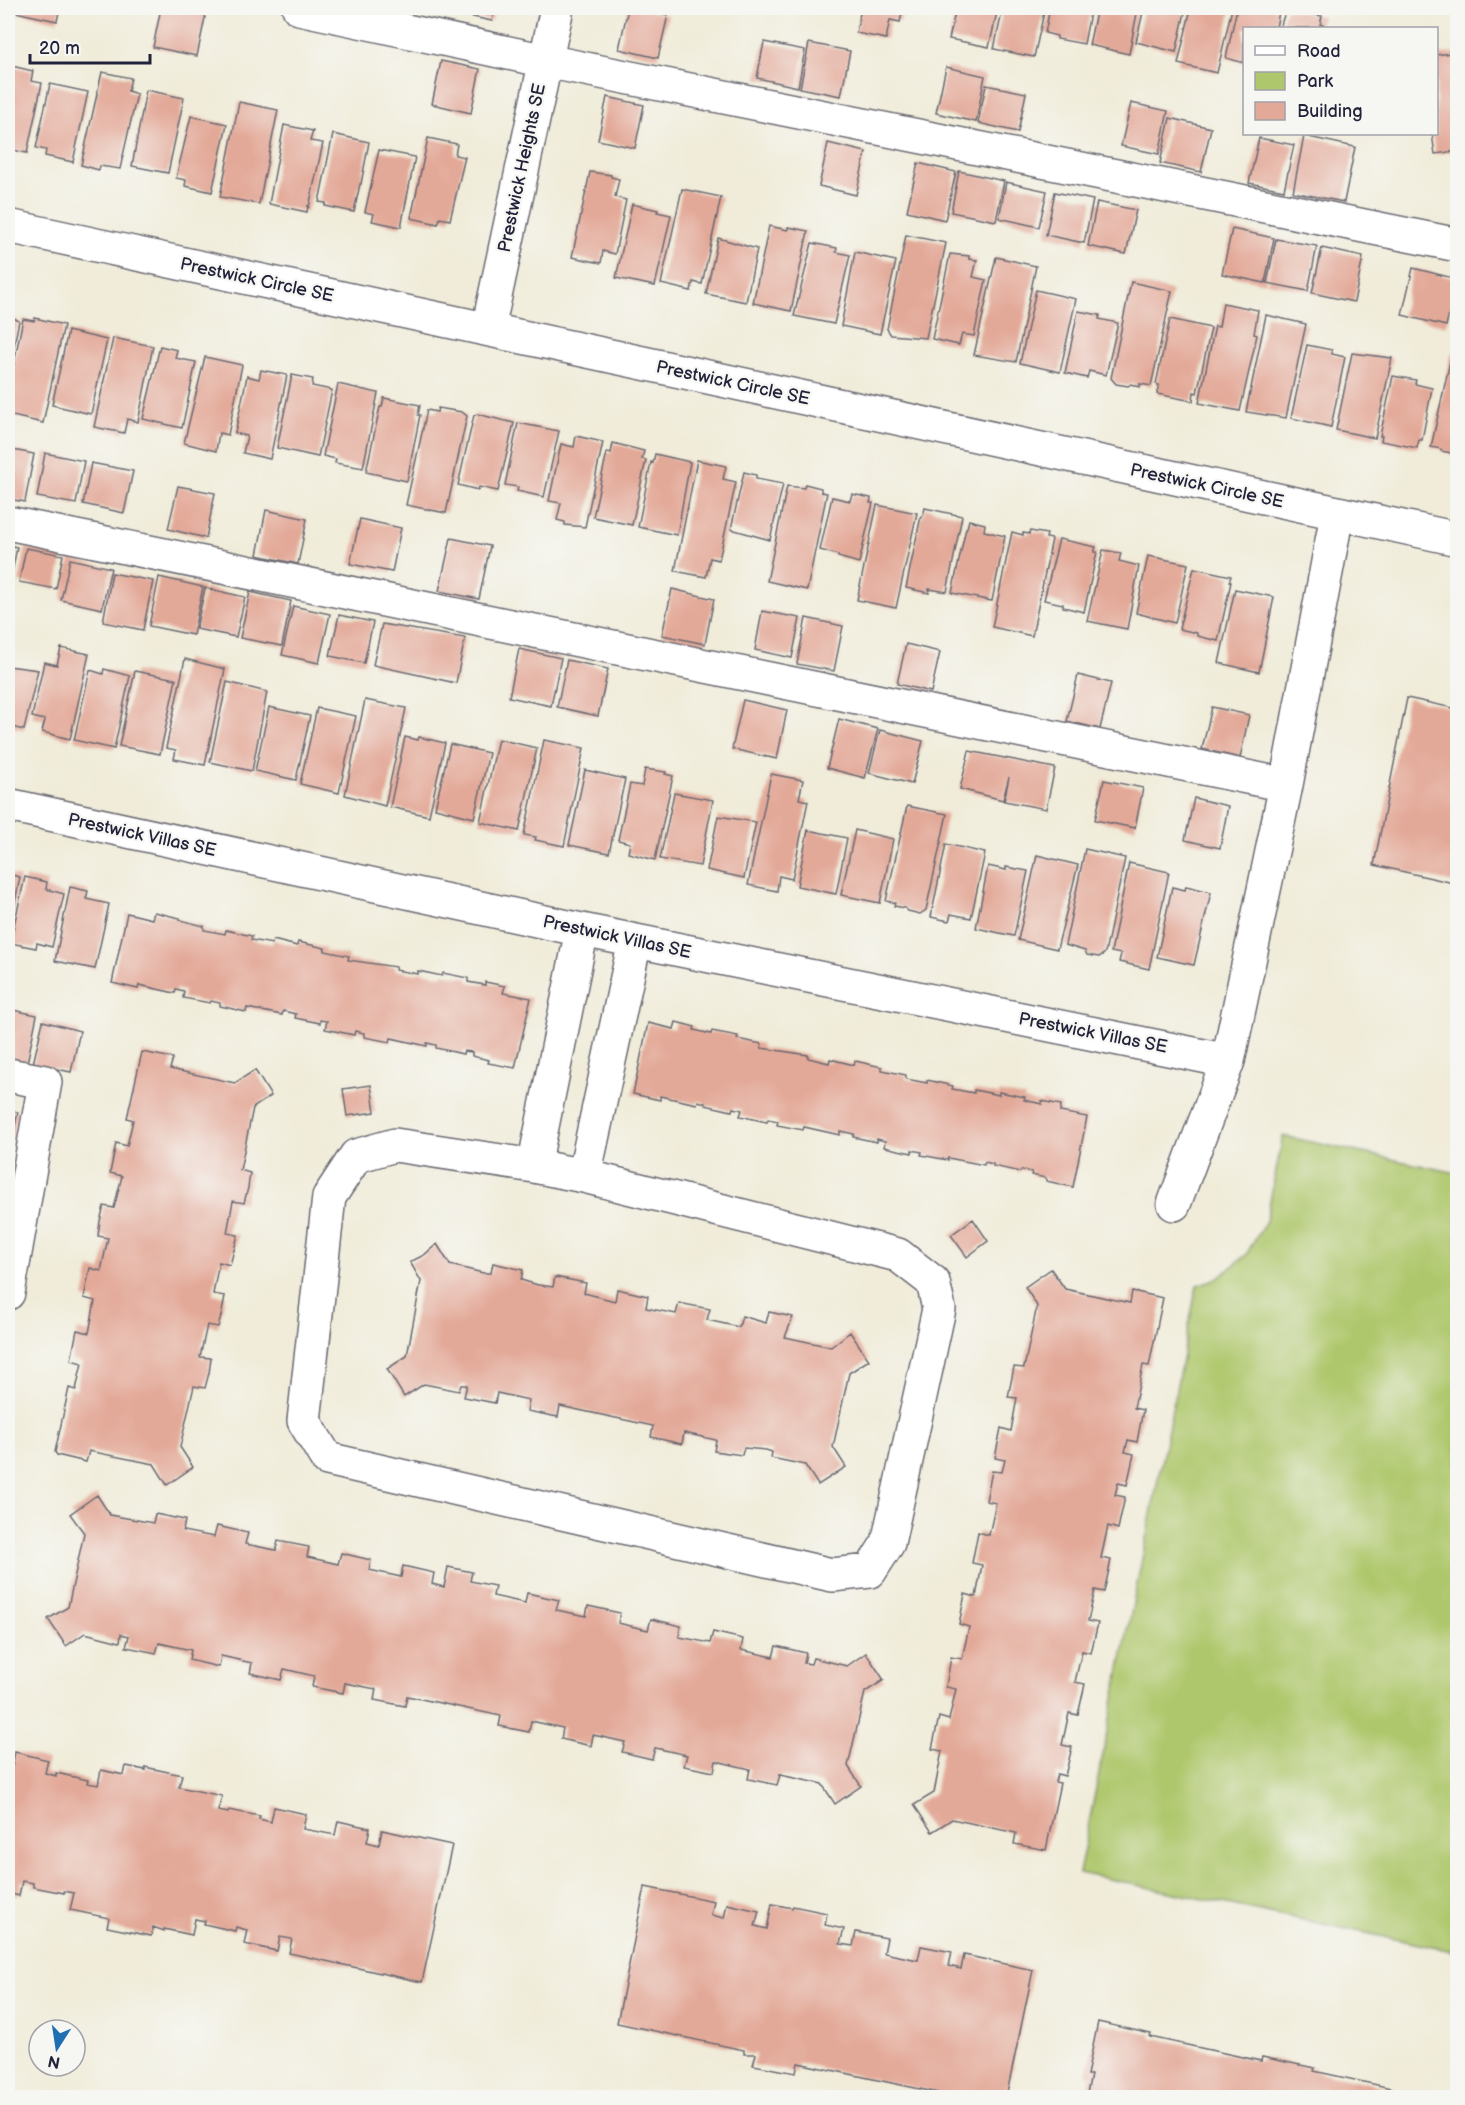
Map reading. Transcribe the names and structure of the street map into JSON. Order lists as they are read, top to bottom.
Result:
{
  "streets": {
    "street": ["Prestwick Heights SE", "Prestwick Circle SE", "Prestwick Villas SE"]
  },
  "crossings": [
    ["Prestwick Heights SE", "Prestwick Circle SE"]
  ],
  "legend": ["Road", "Park", "Building"],
  "scale_bar": "20 m",
  "north": "bottom"
}
